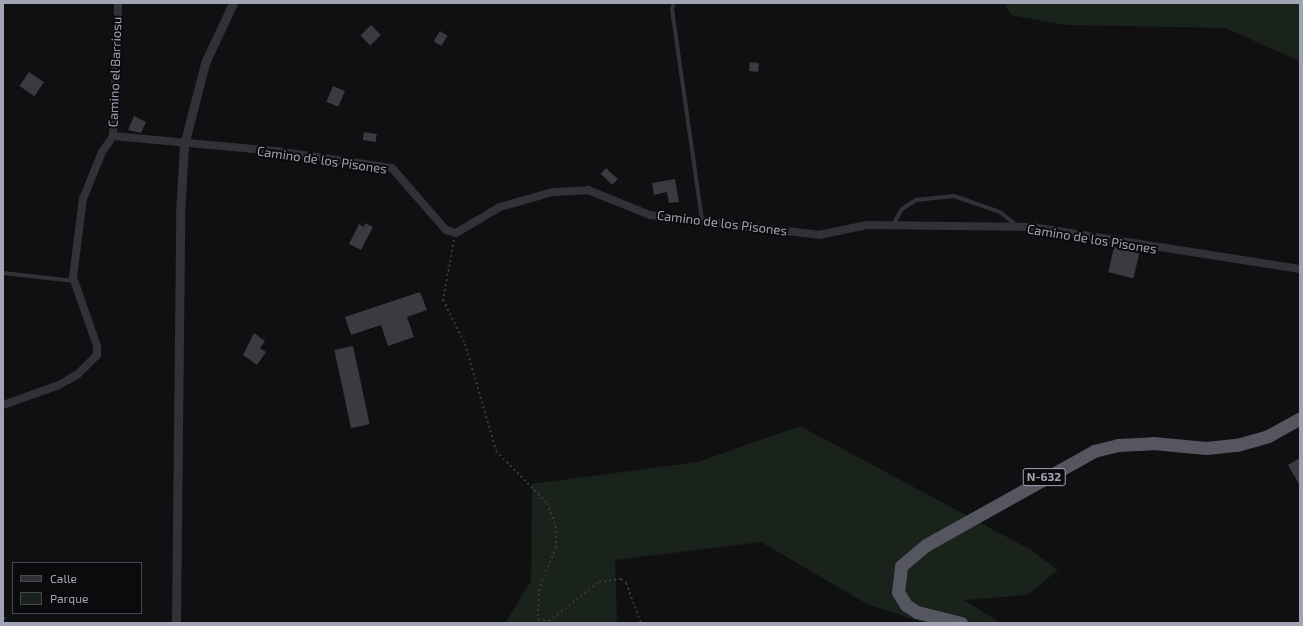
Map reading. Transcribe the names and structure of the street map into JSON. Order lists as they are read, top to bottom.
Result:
{
  "streets": {
    "highway": ["N-632"],
    "street": ["Camino el Barriosu", "Camino de los Pisones"]
  },
  "crossings": [
    ["Camino el Barriosu", "Camino de los Pisones"]
  ],
  "legend": ["Calle", "Parque"]
}
